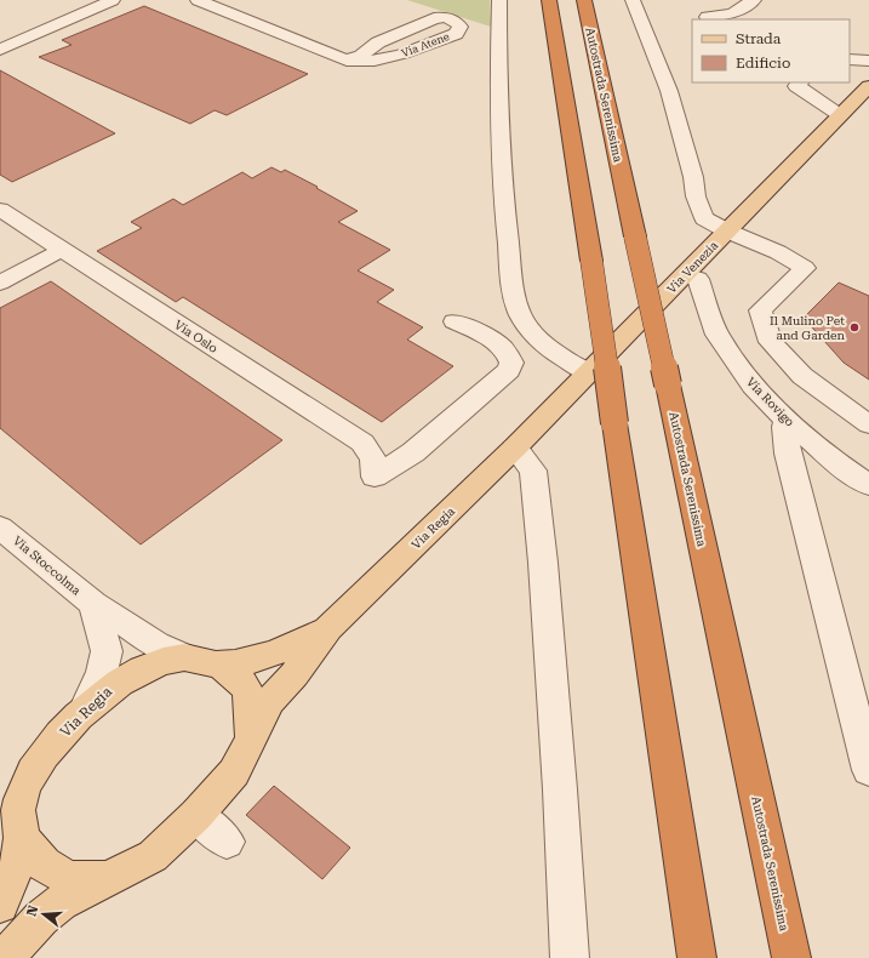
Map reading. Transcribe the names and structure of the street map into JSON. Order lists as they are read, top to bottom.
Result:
{
  "streets": {
    "highway": ["Autostrada Serenissima"],
    "main road": ["Via Venezia", "Via Regia"],
    "street": [
      "Via Atene",
      "Via Oslo",
      "Via Rovigo",
      "Via Stoccolma"
    ]
  },
  "crossings": [
    ["Via Venezia", "Via Rovigo"],
    ["Via Venezia", "Via Regia"],
    ["Via Regia", "Via Stoccolma"]
  ],
  "places": ["Il Mulino Pet and Garden"],
  "legend": ["Strada", "Edificio"],
  "north": "left"
}
